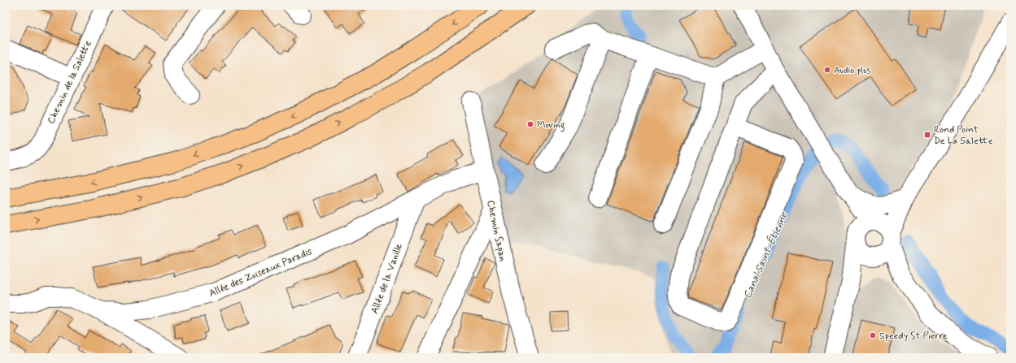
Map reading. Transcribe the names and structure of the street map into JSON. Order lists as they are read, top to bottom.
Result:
{
  "streets": {
    "street": [
      "Chemin de la Salette",
      "Chemin Sapan",
      "Allée des Zoiseaux Paradis",
      "Allée de la Vanille"
    ]
  },
  "crossings": [
    ["Chemin Sapan", "Allée des Zoiseaux Paradis"],
    ["Allée des Zoiseaux Paradis", "Allée de la Vanille"]
  ],
  "water": ["Canal Saint-Étienne"],
  "places": {
    "other": ["Audio plus", "Moving", "Speedy St Pierre"],
    "transit": ["Rond Point De La Salette"]
  }
}
